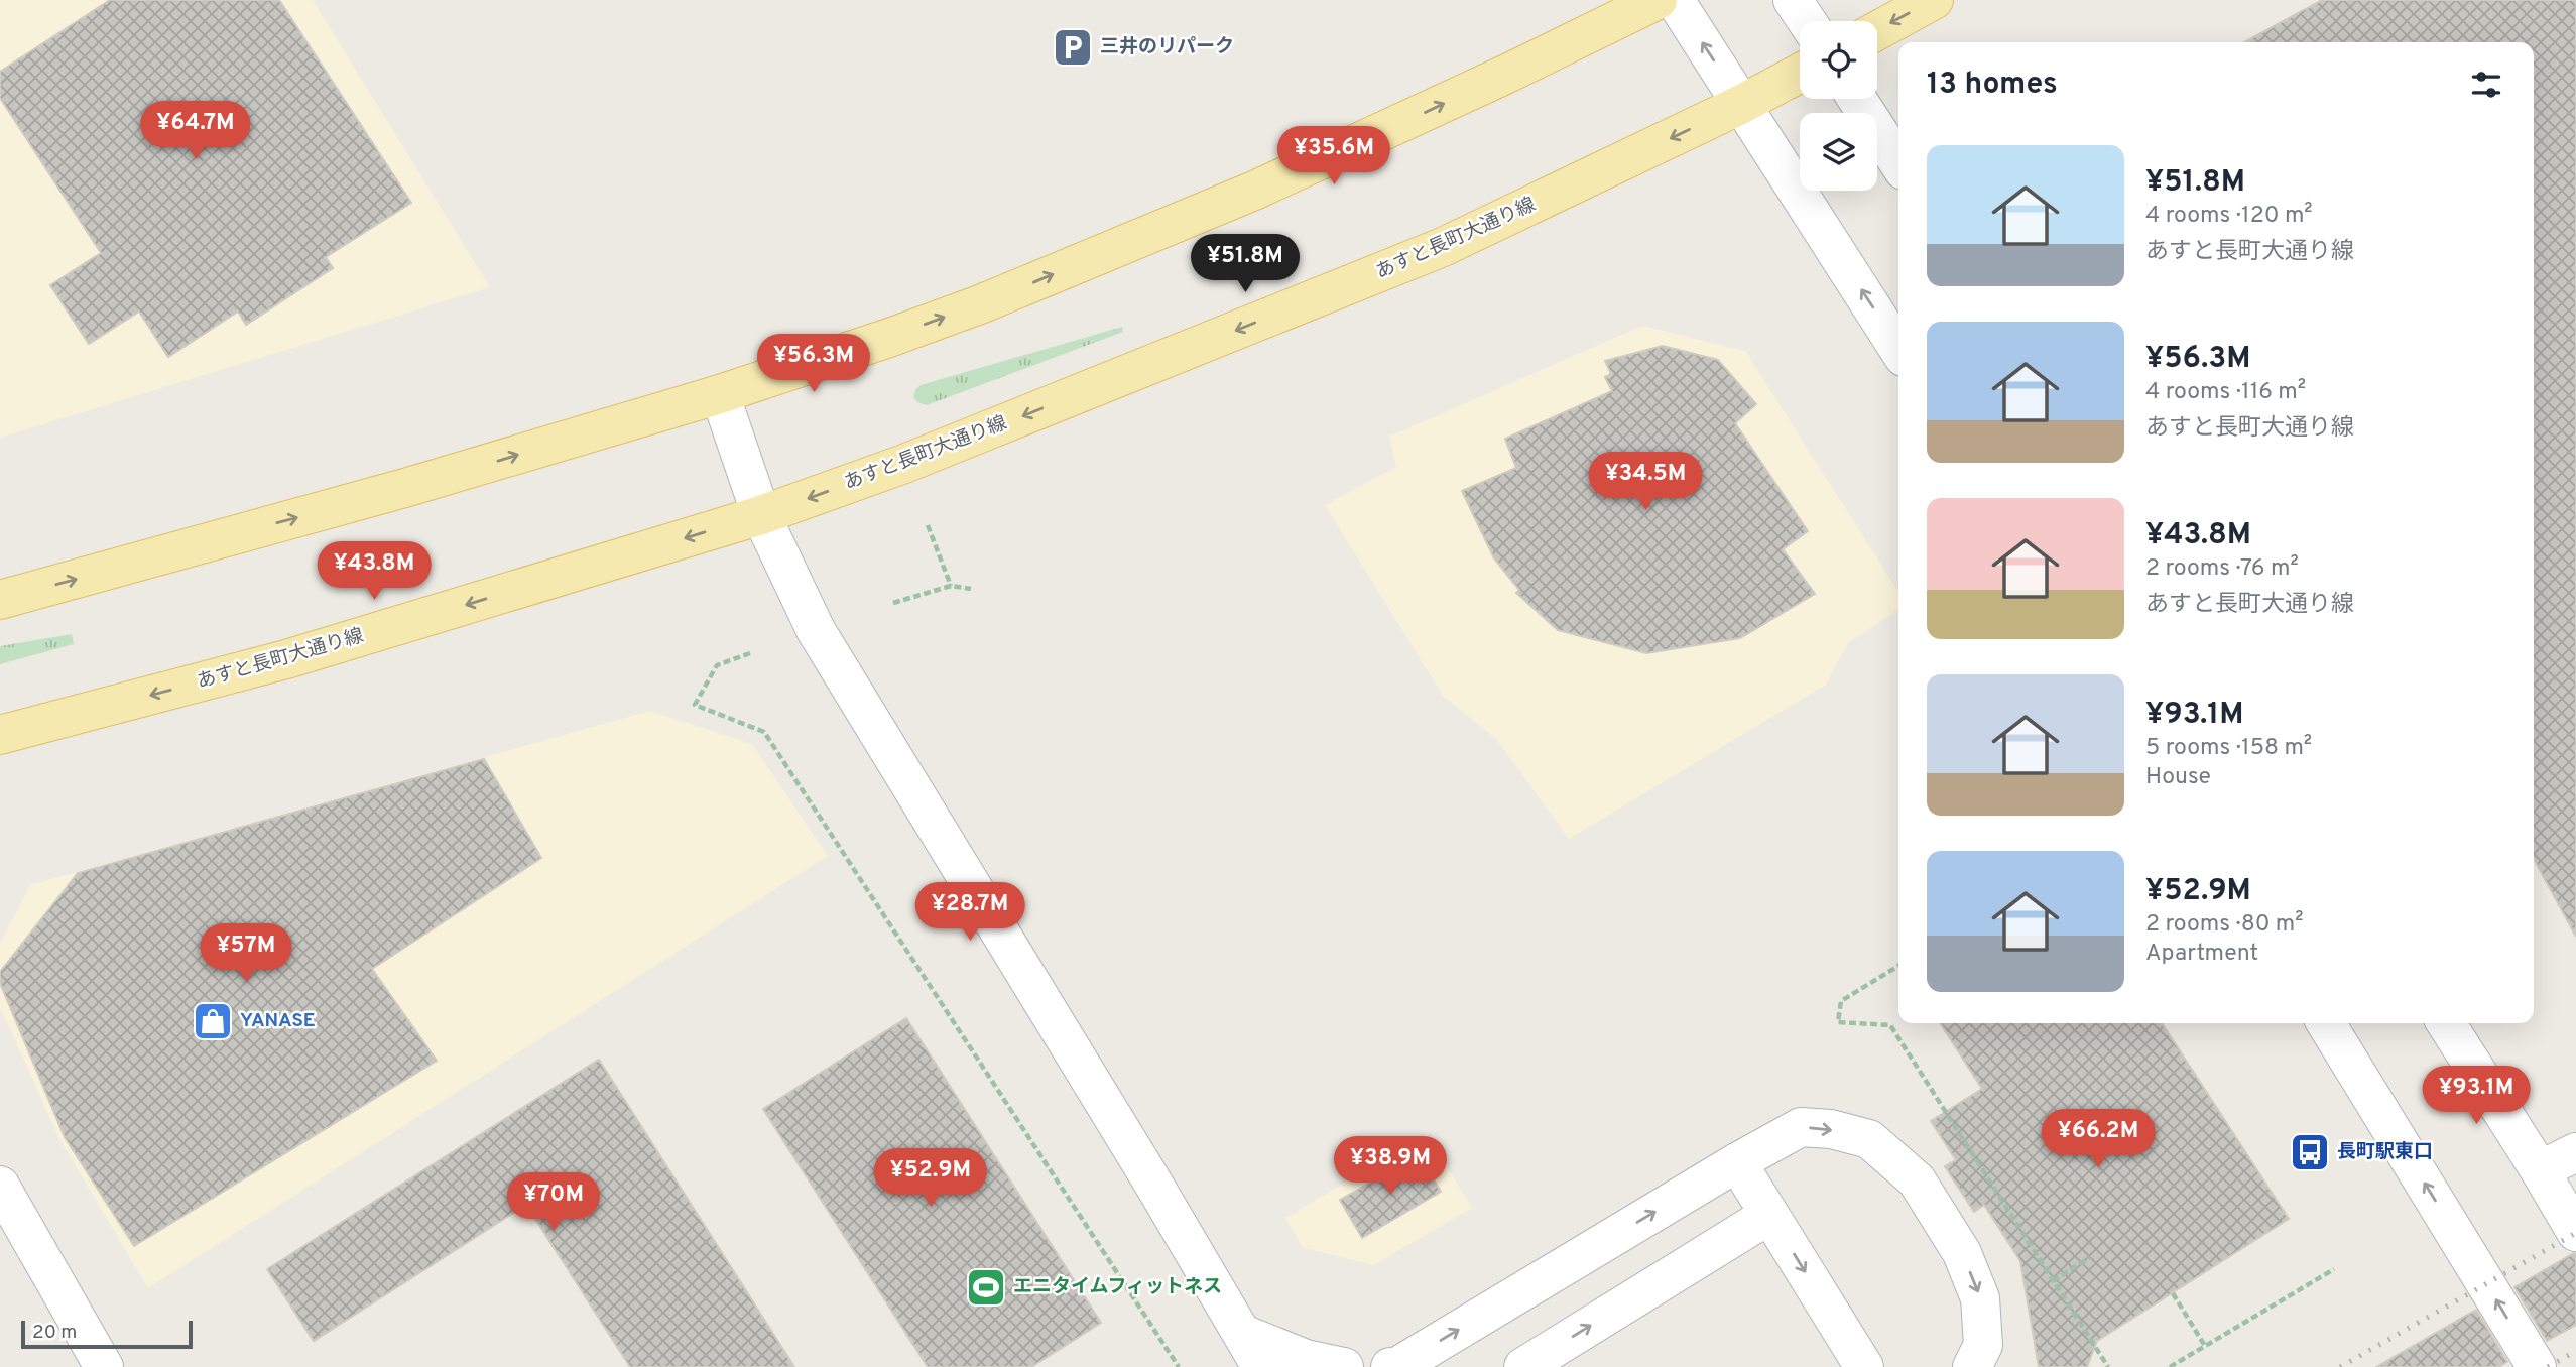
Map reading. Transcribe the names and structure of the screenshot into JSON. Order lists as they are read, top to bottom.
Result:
{
  "streets": {
    "main road": ["あすと長町大通り線"]
  },
  "places": {
    "parking": ["三井のリパーク"],
    "shop": ["YANASE"],
    "bus stop": ["長町駅東口"],
    "sports": ["エニタイムフィットネス"]
  },
  "scale_bar": "20 m",
  "page": {
    "heading": "13 homes",
    "price": [
      "¥64.7M",
      "¥35.6M",
      "¥51.8M",
      "¥56.3M",
      "¥34.5M",
      "¥43.8M",
      "¥28.7M",
      "¥57M",
      "¥93.1M",
      "¥66.2M",
      "¥38.9M",
      "¥52.9M",
      "¥70M"
    ],
    "list": [
      {
        "name": "¥51.8M",
        "note": "4 rooms · 120 m² · あすと長町大通り線"
      },
      {
        "name": "¥56.3M",
        "note": "4 rooms · 116 m² · あすと長町大通り線"
      },
      {
        "name": "¥43.8M",
        "note": "2 rooms · 76 m² · あすと長町大通り線"
      },
      {
        "name": "¥93.1M",
        "note": "5 rooms · 158 m² · House"
      },
      {
        "name": "¥52.9M",
        "note": "2 rooms · 80 m² · Apartment"
      }
    ],
    "scale": "20 m"
  }
}
